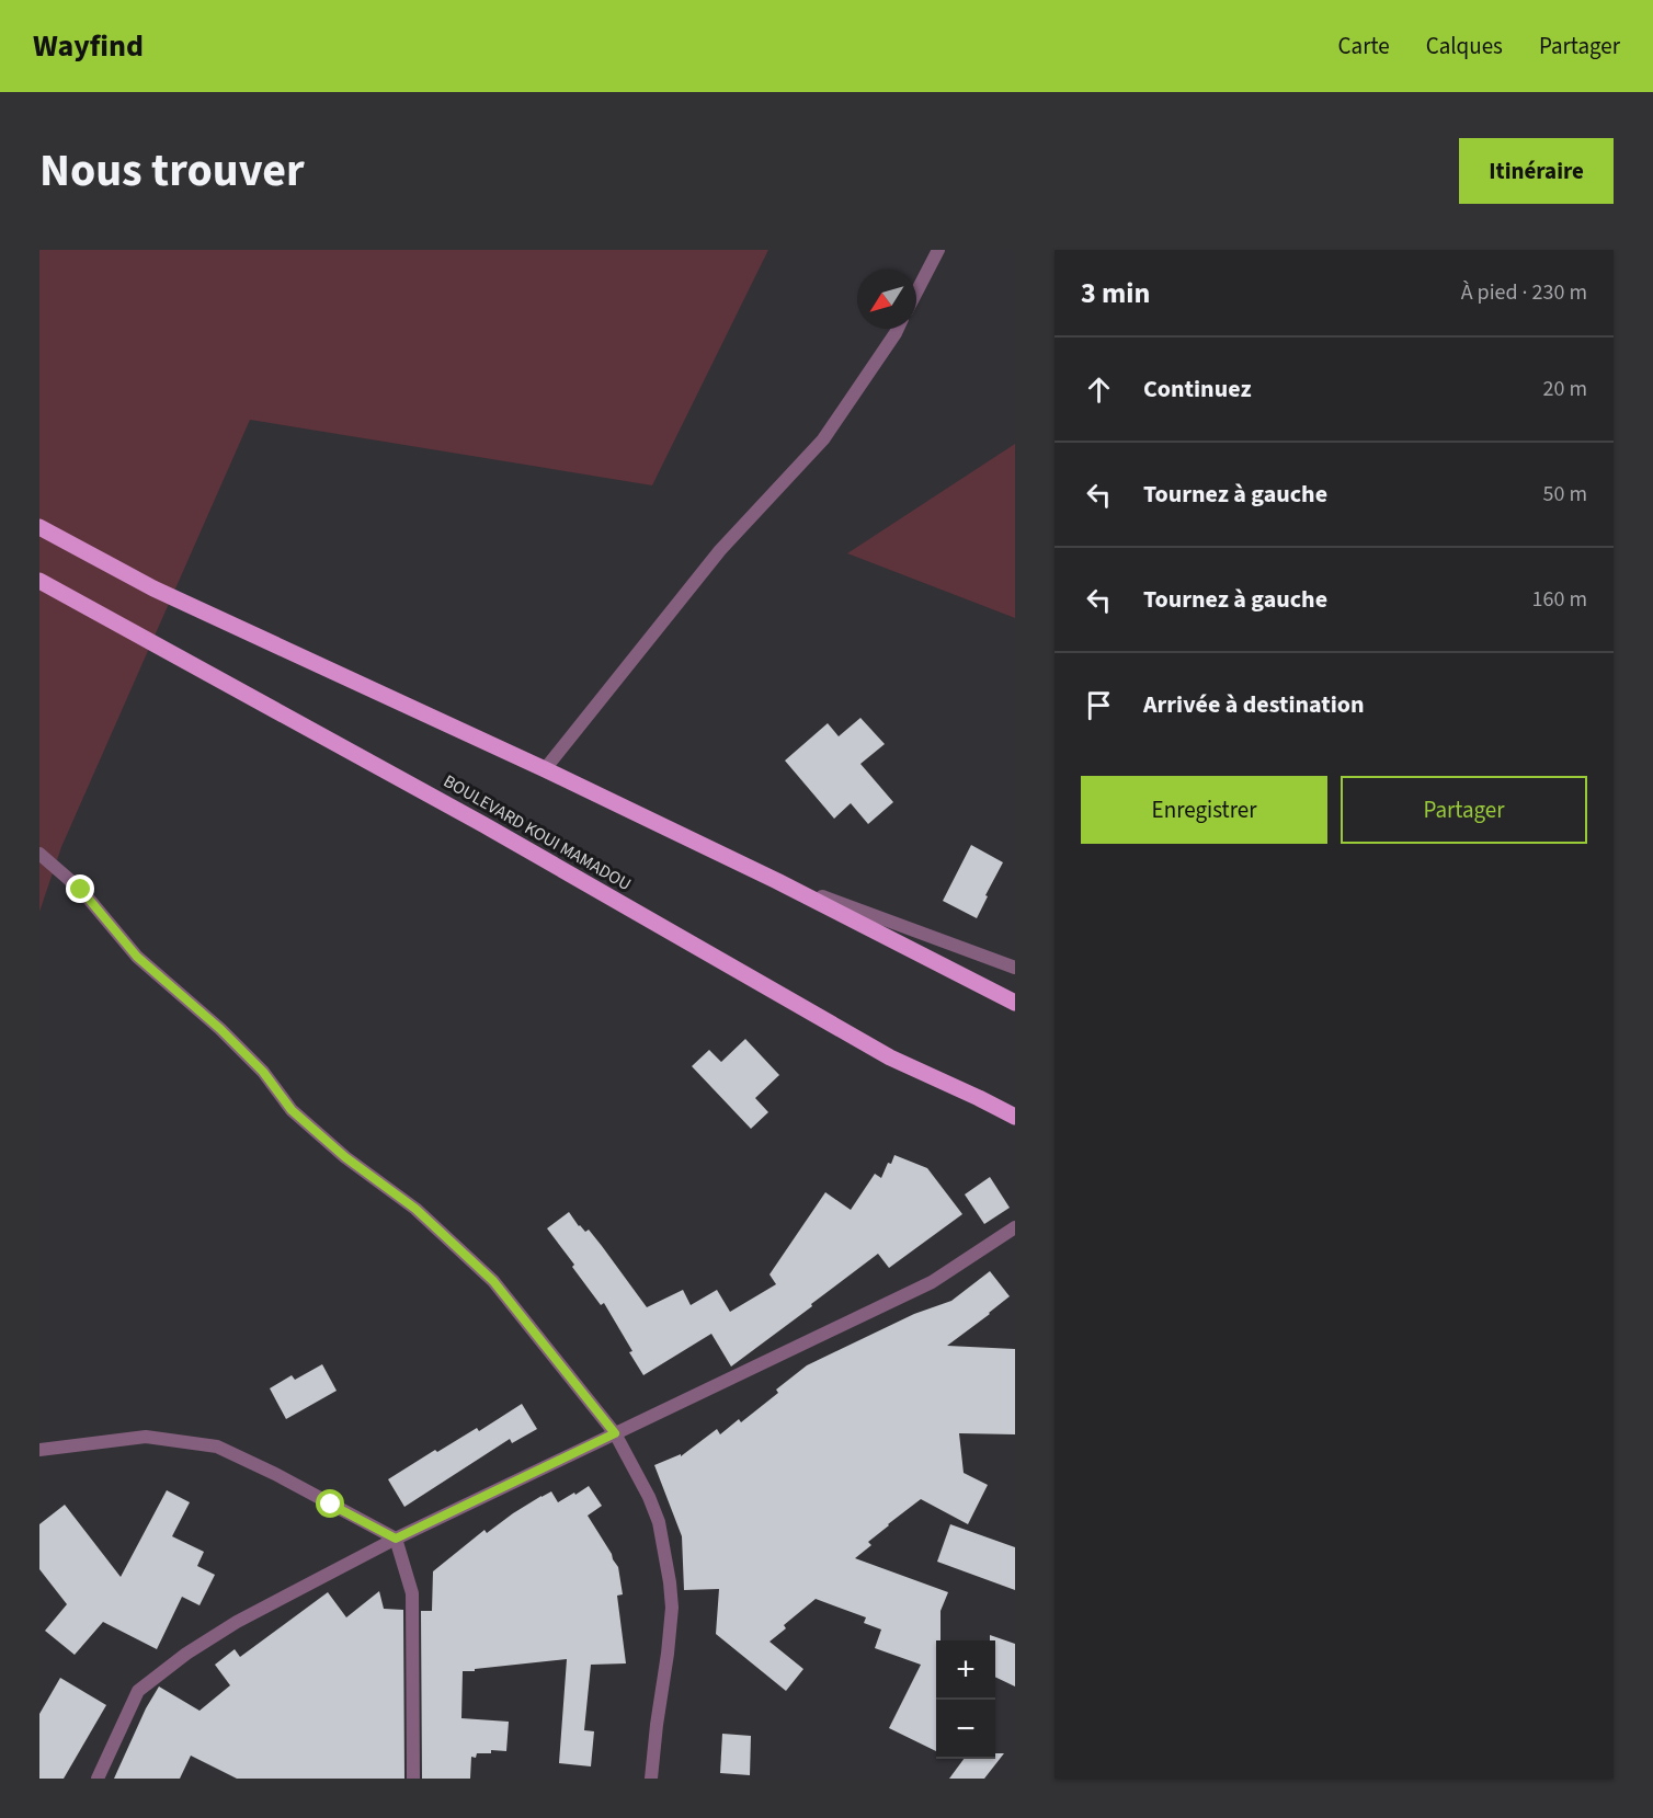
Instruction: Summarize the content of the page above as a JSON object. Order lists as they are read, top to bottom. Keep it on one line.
{"streets":{"main road":["BOULEVARD KOUI MAMADOU"]},"north":"bottom left","page":{"header":"Wayfind","nav":["Carte","Calques","Partager"],"title":"Nous trouver","buttons":["Itinéraire",["Enregistrer","Partager"]],"heading":["3 min","À pied · 230 m"],"list":[["Continuez","20 m"],["Tournez à gauche","50 m"],["Tournez à gauche","160 m"],"Arrivée à destination"],"map_buttons":["+","−"]}}
